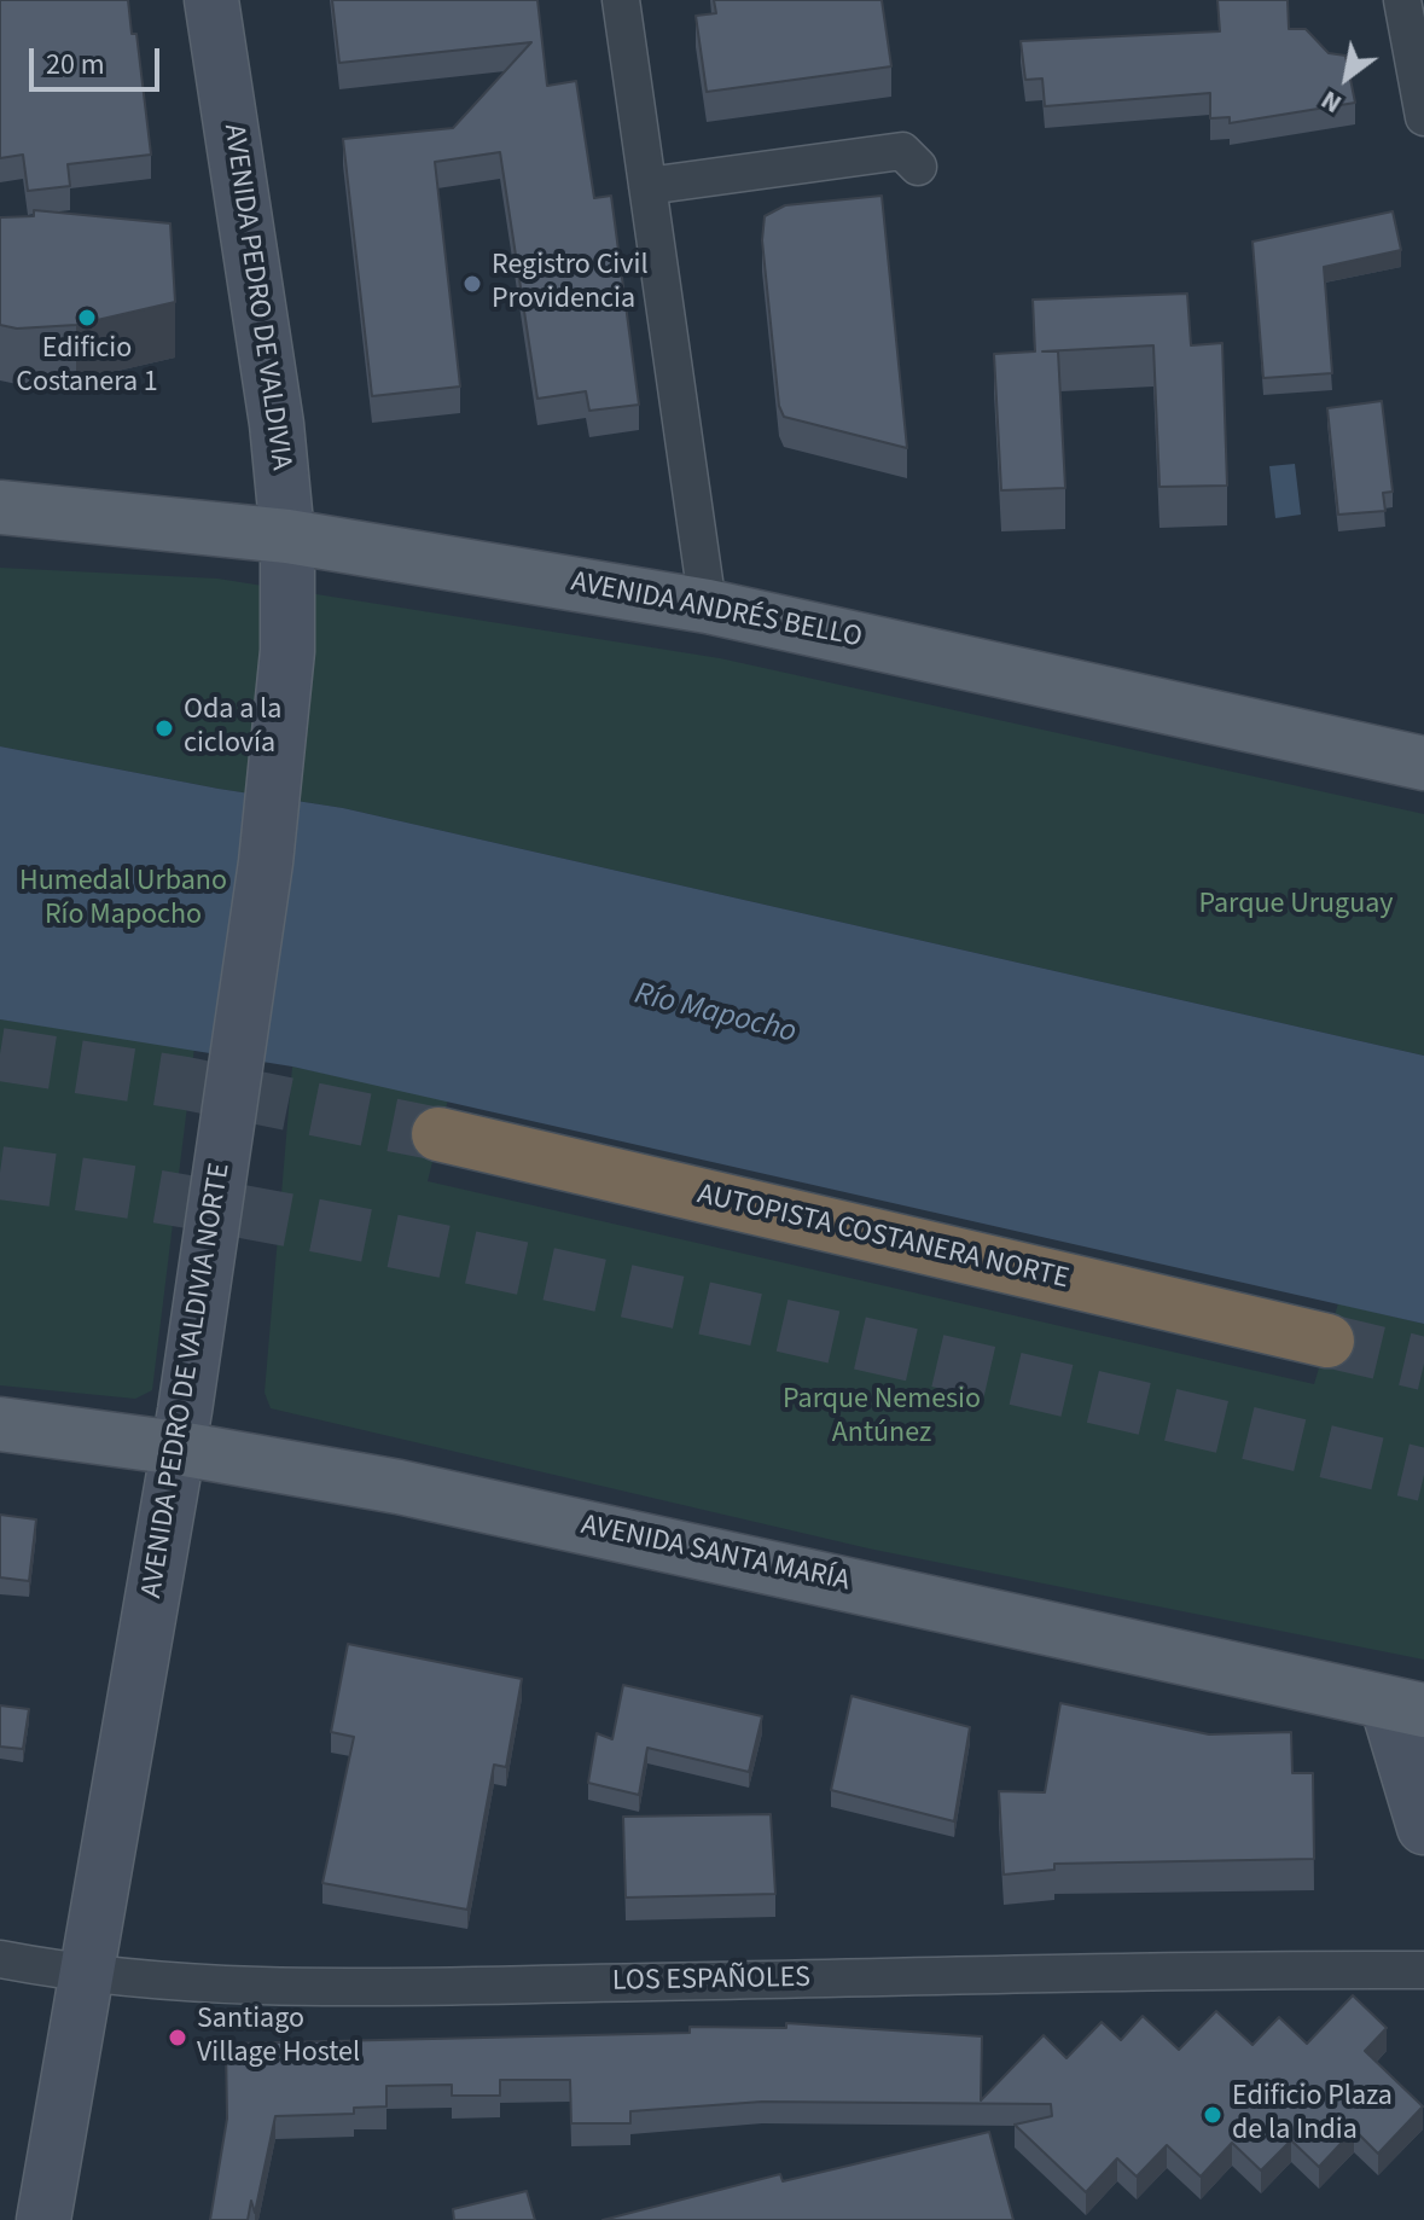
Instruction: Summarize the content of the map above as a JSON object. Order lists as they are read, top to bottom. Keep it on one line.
{"streets":{"highway":["AUTOPISTA COSTANERA NORTE"],"main road":["AVENIDA PEDRO DE VALDIVIA","AVENIDA ANDRÉS BELLO","AVENIDA PEDRO DE VALDIVIA NORTE","AVENIDA SANTA MARÍA"],"street":["LOS ESPAÑOLES"]},"crossings":[["AVENIDA PEDRO DE VALDIVIA","AVENIDA ANDRÉS BELLO"],["AVENIDA PEDRO DE VALDIVIA","AVENIDA PEDRO DE VALDIVIA NORTE"],["AVENIDA ANDRÉS BELLO","AVENIDA PEDRO DE VALDIVIA NORTE"],["AVENIDA PEDRO DE VALDIVIA NORTE","AVENIDA SANTA MARÍA"],["AVENIDA PEDRO DE VALDIVIA NORTE","LOS ESPAÑOLES"]],"water":["Río Mapocho"],"parks":["Humedal Urbano Río Mapocho","Parque Uruguay","Parque Nemesio Antúnez"],"places":["Registro Civil Providencia","Edificio Costanera 1","Oda a la ciclovía","Santiago Village Hostel","Edificio Plaza de la India"],"scale_bar":"20 m","north":"bottom left"}
